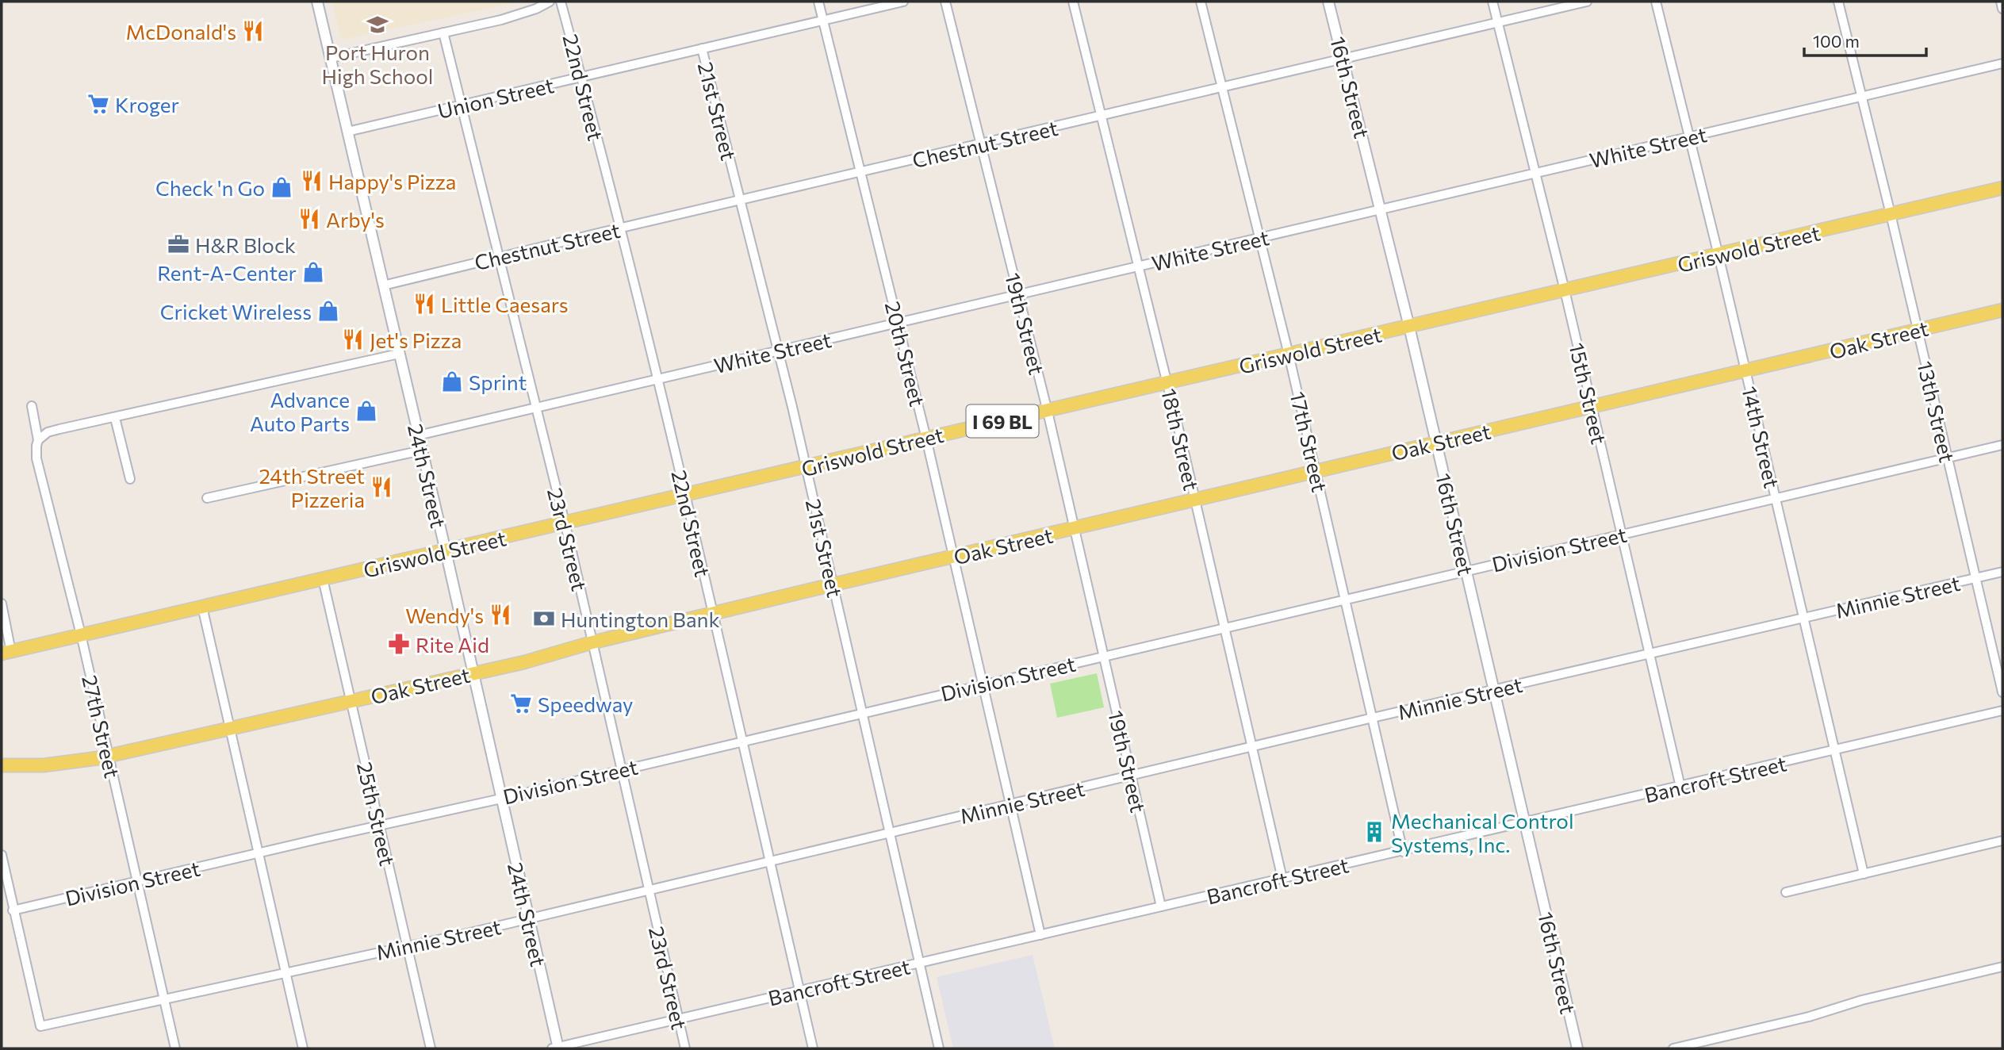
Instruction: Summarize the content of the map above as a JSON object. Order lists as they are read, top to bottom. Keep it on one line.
{"streets":{"main road":["Griswold Street","Oak Street","I 69 BL"],"street":["22nd Street","16th Street","Union Street","21st Street","Chestnut Street","White Street","19th Street","20th Street","15th Street","13th Street","14th Street","18th Street","17th Street","24th Street","23rd Street","Division Street","Minnie Street","27th Street","Bancroft Street","25th Street"]},"crossings":[["22nd Street","Union Street"],["22nd Street","Chestnut Street"],["22nd Street","White Street"],["22nd Street","Griswold Street"],["22nd Street","Oak Street"],["22nd Street","Division Street"],["22nd Street","Minnie Street"],["22nd Street","Bancroft Street"],["16th Street","Chestnut Street"],["16th Street","White Street"],["16th Street","Griswold Street"],["16th Street","Oak Street"],["16th Street","Division Street"],["16th Street","Minnie Street"],["16th Street","Bancroft Street"],["Union Street","21st Street"],["Union Street","20th Street"],["Union Street","24th Street"],["Union Street","23rd Street"],["21st Street","Chestnut Street"],["21st Street","White Street"],["21st Street","Griswold Street"],["21st Street","Oak Street"],["21st Street","Division Street"],["21st Street","Minnie Street"],["21st Street","Bancroft Street"],["Chestnut Street","19th Street"],["Chestnut Street","20th Street"],["Chestnut Street","15th Street"],["Chestnut Street","18th Street"],["Chestnut Street","17th Street"],["Chestnut Street","24th Street"],["Chestnut Street","23rd Street"],["White Street","19th Street"],["White Street","20th Street"],["White Street","15th Street"],["White Street","13th Street"],["White Street","14th Street"],["White Street","18th Street"],["White Street","17th Street"],["White Street","24th Street"],["White Street","23rd Street"],["Griswold Street","19th Street"],["Griswold Street","20th Street"],["Griswold Street","15th Street"],["Griswold Street","13th Street"],["Griswold Street","14th Street"],["Griswold Street","18th Street"],["Griswold Street","17th Street"],["Griswold Street","24th Street"],["Griswold Street","23rd Street"],["Griswold Street","27th Street"],["Griswold Street","25th Street"],["19th Street","Oak Street"],["19th Street","Division Street"],["19th Street","Minnie Street"],["19th Street","Bancroft Street"],["Oak Street","20th Street"],["Oak Street","15th Street"],["Oak Street","13th Street"],["Oak Street","14th Street"],["Oak Street","18th Street"],["Oak Street","17th Street"],["Oak Street","24th Street"],["Oak Street","23rd Street"],["Oak Street","27th Street"],["Oak Street","25th Street"],["20th Street","Division Street"],["20th Street","Minnie Street"],["20th Street","Bancroft Street"],["15th Street","Division Street"],["15th Street","Minnie Street"],["15th Street","Bancroft Street"],["13th Street","Division Street"],["13th Street","Minnie Street"],["14th Street","Division Street"],["14th Street","Minnie Street"],["14th Street","Bancroft Street"],["18th Street","Division Street"],["18th Street","Minnie Street"],["18th Street","Bancroft Street"],["17th Street","Division Street"],["17th Street","Minnie Street"],["17th Street","Bancroft Street"],["24th Street","Division Street"],["24th Street","Minnie Street"],["24th Street","Bancroft Street"],["23rd Street","Division Street"],["23rd Street","Minnie Street"],["23rd Street","Bancroft Street"],["Division Street","Minnie Street"],["Division Street","27th Street"],["Division Street","25th Street"],["Minnie Street","27th Street"],["Minnie Street","25th Street"]],"places":{"school or university":["Port Huron High School"],"restaurant":["McDonald's","Happy's Pizza","Arby's","Little Caesars","Jet's Pizza","24th Street Pizzeria","Wendy's"],"supermarket":["Kroger","Speedway"],"shop":["Check 'n Go","Rent-A-Center","Cricket Wireless","Sprint","Advance Auto Parts"],"office":["H&R Block"],"bank":["Huntington Bank"],"pharmacy":["Rite Aid"],"building":["Mechanical Control Systems, Inc."]},"scale_bar":"100 m"}
